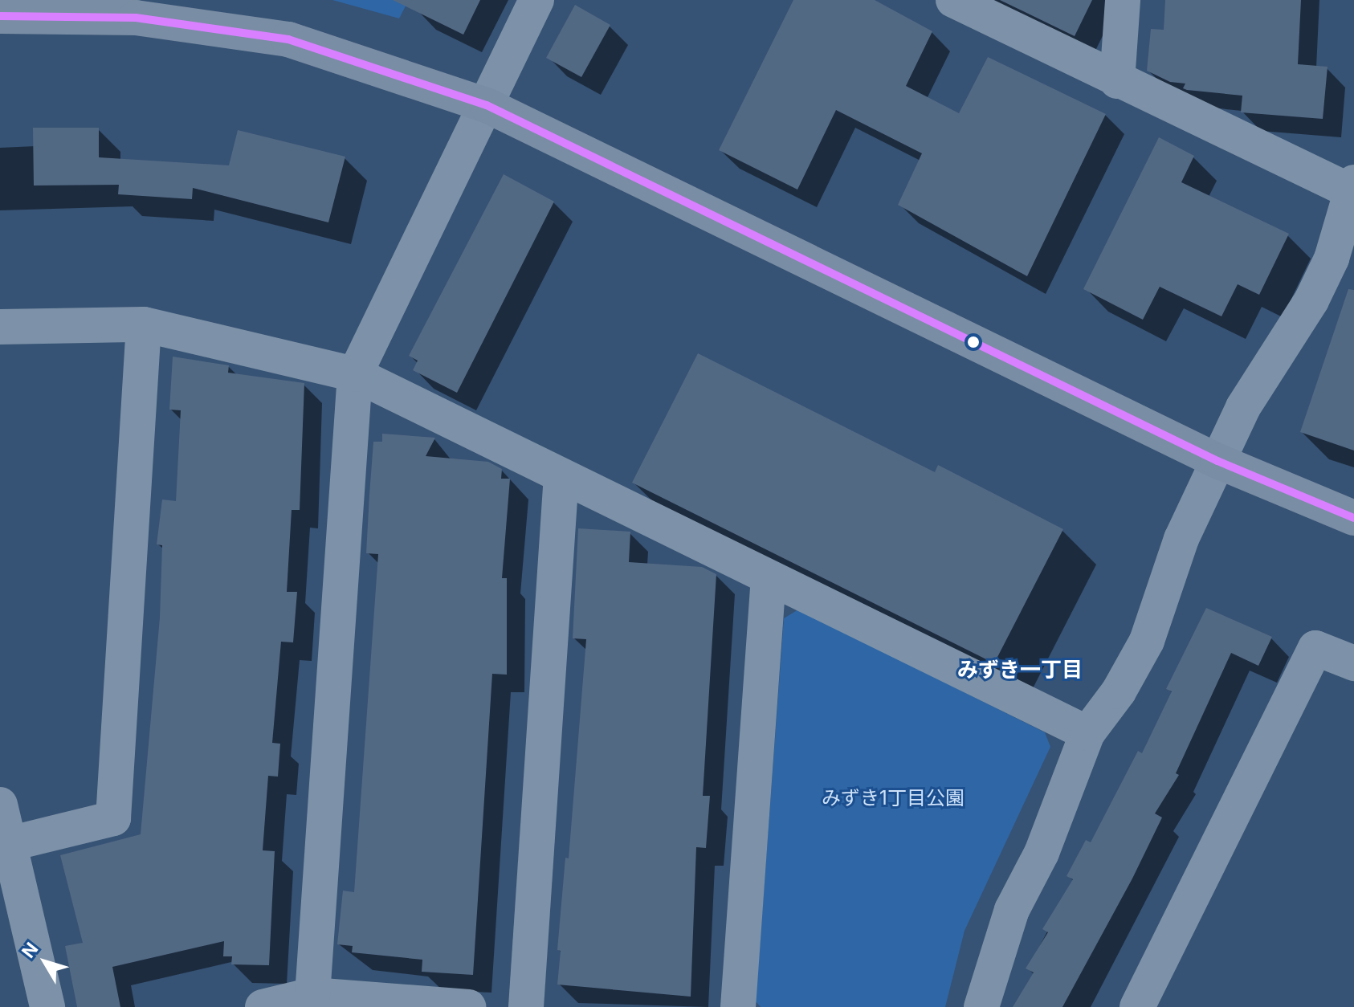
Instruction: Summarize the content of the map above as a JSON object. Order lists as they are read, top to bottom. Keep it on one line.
{"districts":["みずき一丁目"],"parks":["みずき1丁目公園"],"north":"top left"}
